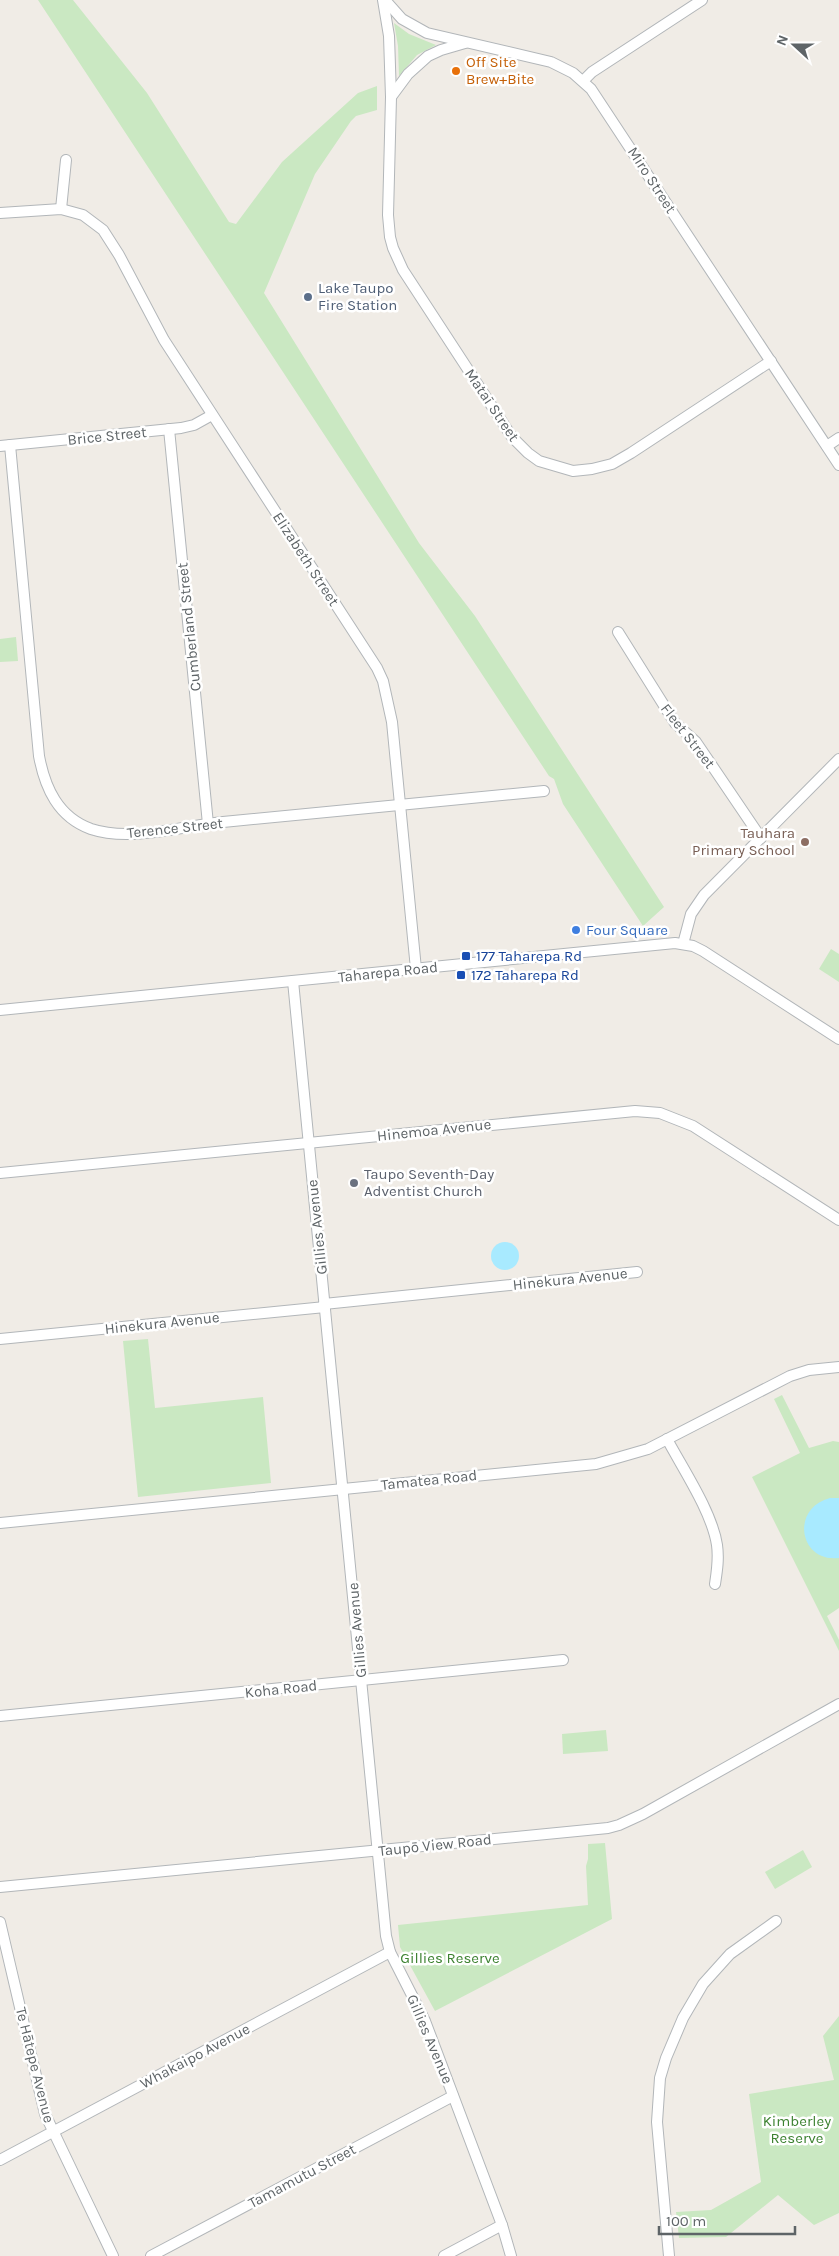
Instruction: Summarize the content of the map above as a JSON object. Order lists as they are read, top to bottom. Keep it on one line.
{"streets":{"street":["Miro Street","Mataī Street","Brice Street","Elizabeth Street","Cumberland Street","Fleet Street","Terence Street","Taharepa Road","Hinemoa Avenue","Gillies Avenue","Hinekura Avenue","Tamatea Road","Koha Road","Taupō View Road","Whakaipo Avenue","Te Hātepe Avenue","Tamamutu Street"]},"crossings":[["Miro Street","Mataī Street"],["Brice Street","Elizabeth Street"],["Brice Street","Cumberland Street"],["Brice Street","Terence Street"],["Elizabeth Street","Terence Street"],["Elizabeth Street","Taharepa Road"],["Cumberland Street","Terence Street"],["Taharepa Road","Gillies Avenue"],["Hinemoa Avenue","Gillies Avenue"],["Gillies Avenue","Hinekura Avenue"],["Gillies Avenue","Tamatea Road"],["Gillies Avenue","Koha Road"],["Gillies Avenue","Taupō View Road"],["Gillies Avenue","Whakaipo Avenue"],["Gillies Avenue","Tamamutu Street"],["Whakaipo Avenue","Te Hātepe Avenue"]],"parks":["Gillies Reserve","Kimberley Reserve"],"places":{"other":["Off Site Brew+Bite","Lake Taupo Fire Station","Tauhara Primary School","Four Square","Taupo Seventh-Day Adventist Church"],"transit":["177 Taharepa Rd","172 Taharepa Rd"]},"scale_bar":"100 m","north":"left"}
